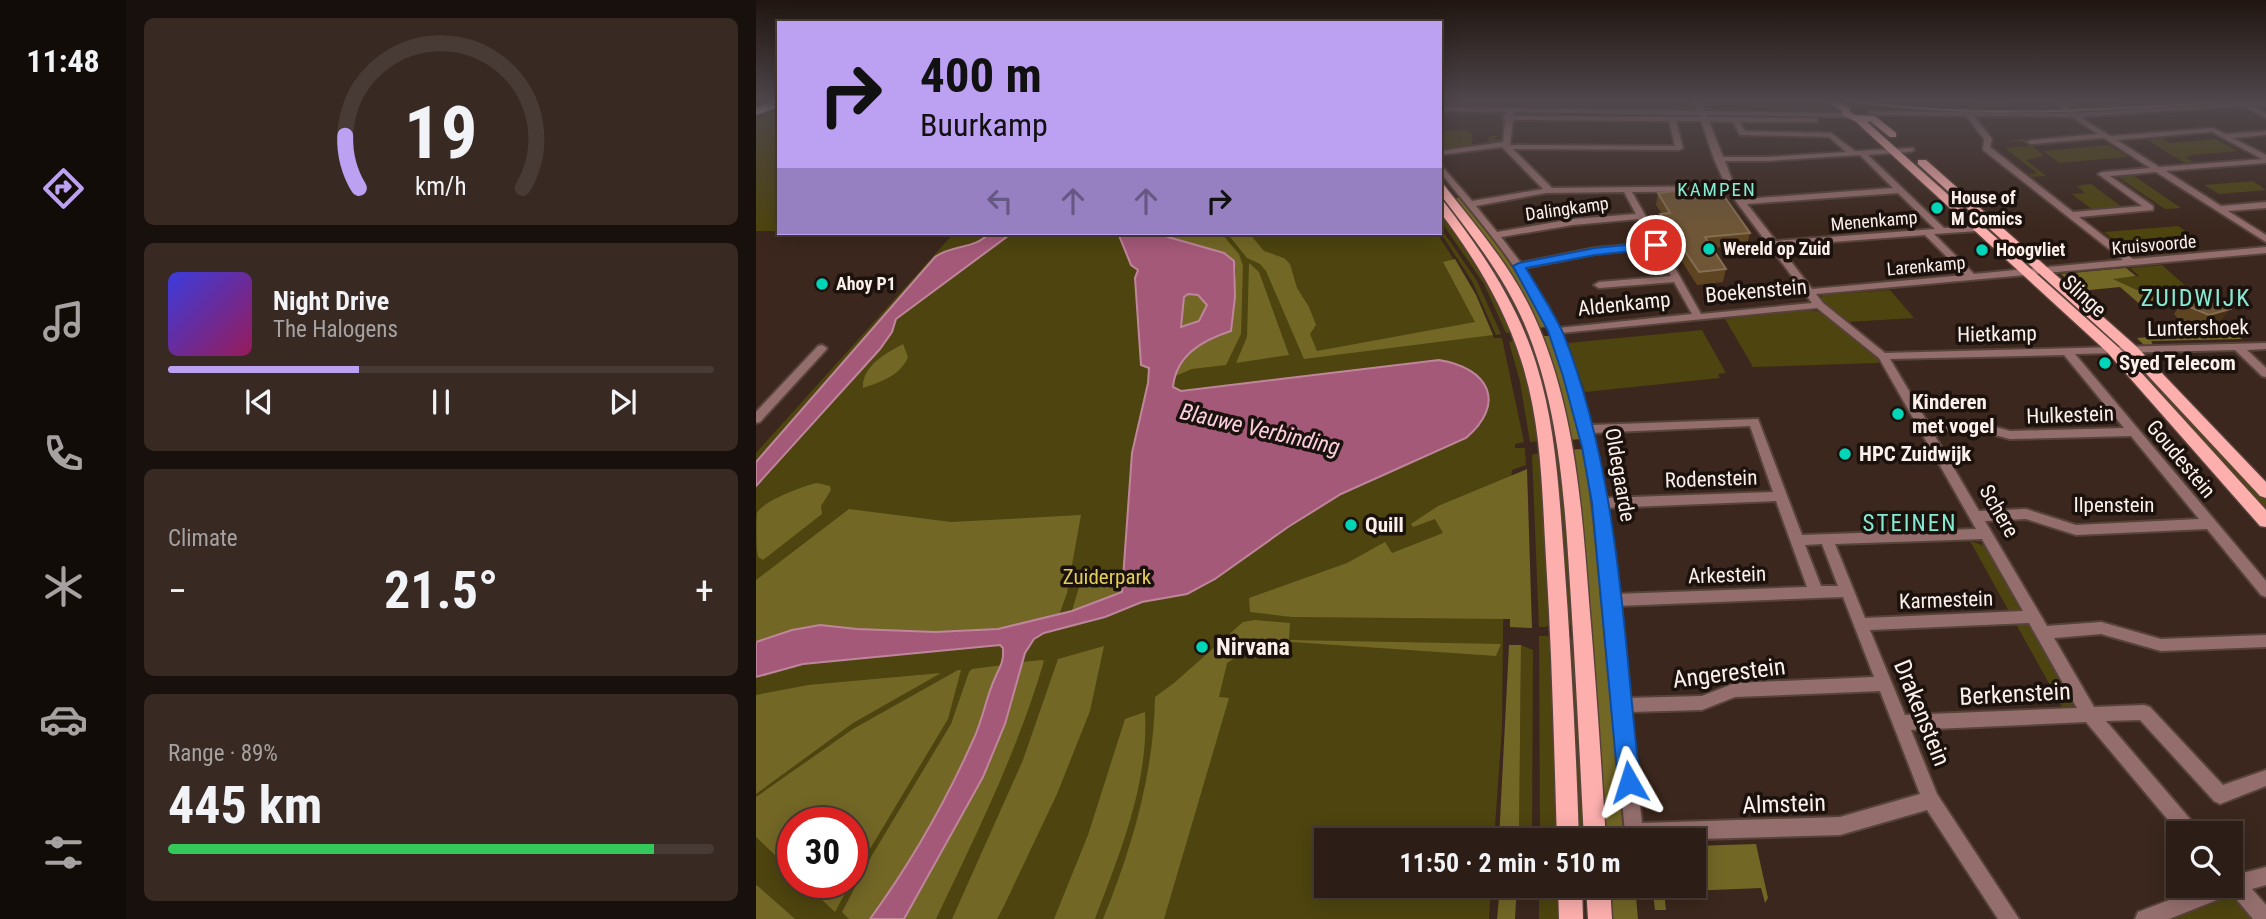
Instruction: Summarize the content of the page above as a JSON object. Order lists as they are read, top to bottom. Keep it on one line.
{"streets":{"main road":["Slinge"],"street":["Dalingkamp","Menenkamp","Kruisvoorde","Larenkamp","Boekenstein","Aldenkamp","Luntershoek","Hietkamp","Hulkestein","Goudestein","Oldegaarde","Rodenstein","Ilpenstein","Schere","Arkestein","Karmestein","Angerestein","Berkenstein","Drakenstein","Almstein"]},"crossings":[["Dalingkamp","Oldegaarde"],["Menenkamp","Slinge"],["Menenkamp","Schere"],["Kruisvoorde","Larenkamp"],["Kruisvoorde","Slinge"],["Larenkamp","Slinge"],["Larenkamp","Schere"],["Boekenstein","Aldenkamp"],["Boekenstein","Schere"],["Slinge","Luntershoek"],["Slinge","Hietkamp"],["Aldenkamp","Oldegaarde"],["Luntershoek","Hietkamp"],["Hietkamp","Goudestein"],["Hietkamp","Schere"],["Hulkestein","Goudestein"],["Hulkestein","Schere"],["Goudestein","Ilpenstein"],["Oldegaarde","Rodenstein"],["Oldegaarde","Arkestein"],["Oldegaarde","Angerestein"],["Ilpenstein","Schere"],["Schere","Karmestein"],["Schere","Berkenstein"],["Arkestein","Drakenstein"],["Karmestein","Drakenstein"],["Angerestein","Drakenstein"],["Berkenstein","Drakenstein"],["Drakenstein","Almstein"]],"districts":["KAMPEN","ZUIDWIJK","STEINEN"],"water":["Blauwe Verbinding"],"parks":["Zuiderpark"],"places":["House of M Comics","Wereld op Zuid","Hoogvliet","Ahoy P1","Syed Telecom","Kinderen met vogel","HPC Zuidwijk","Quill","Nirvana"],"page":{"tabs":"11:48","turn":["400 m","Buurkamp"],"song":["Night Drive","The Halogens"],"tile":["Climate",["Range · 89%","445 km"]],"heat":["−","21.5°","+"],"limit":"30","trip":"11:50 · 2 min · 510 m","gauge":["19","km/h"]}}
